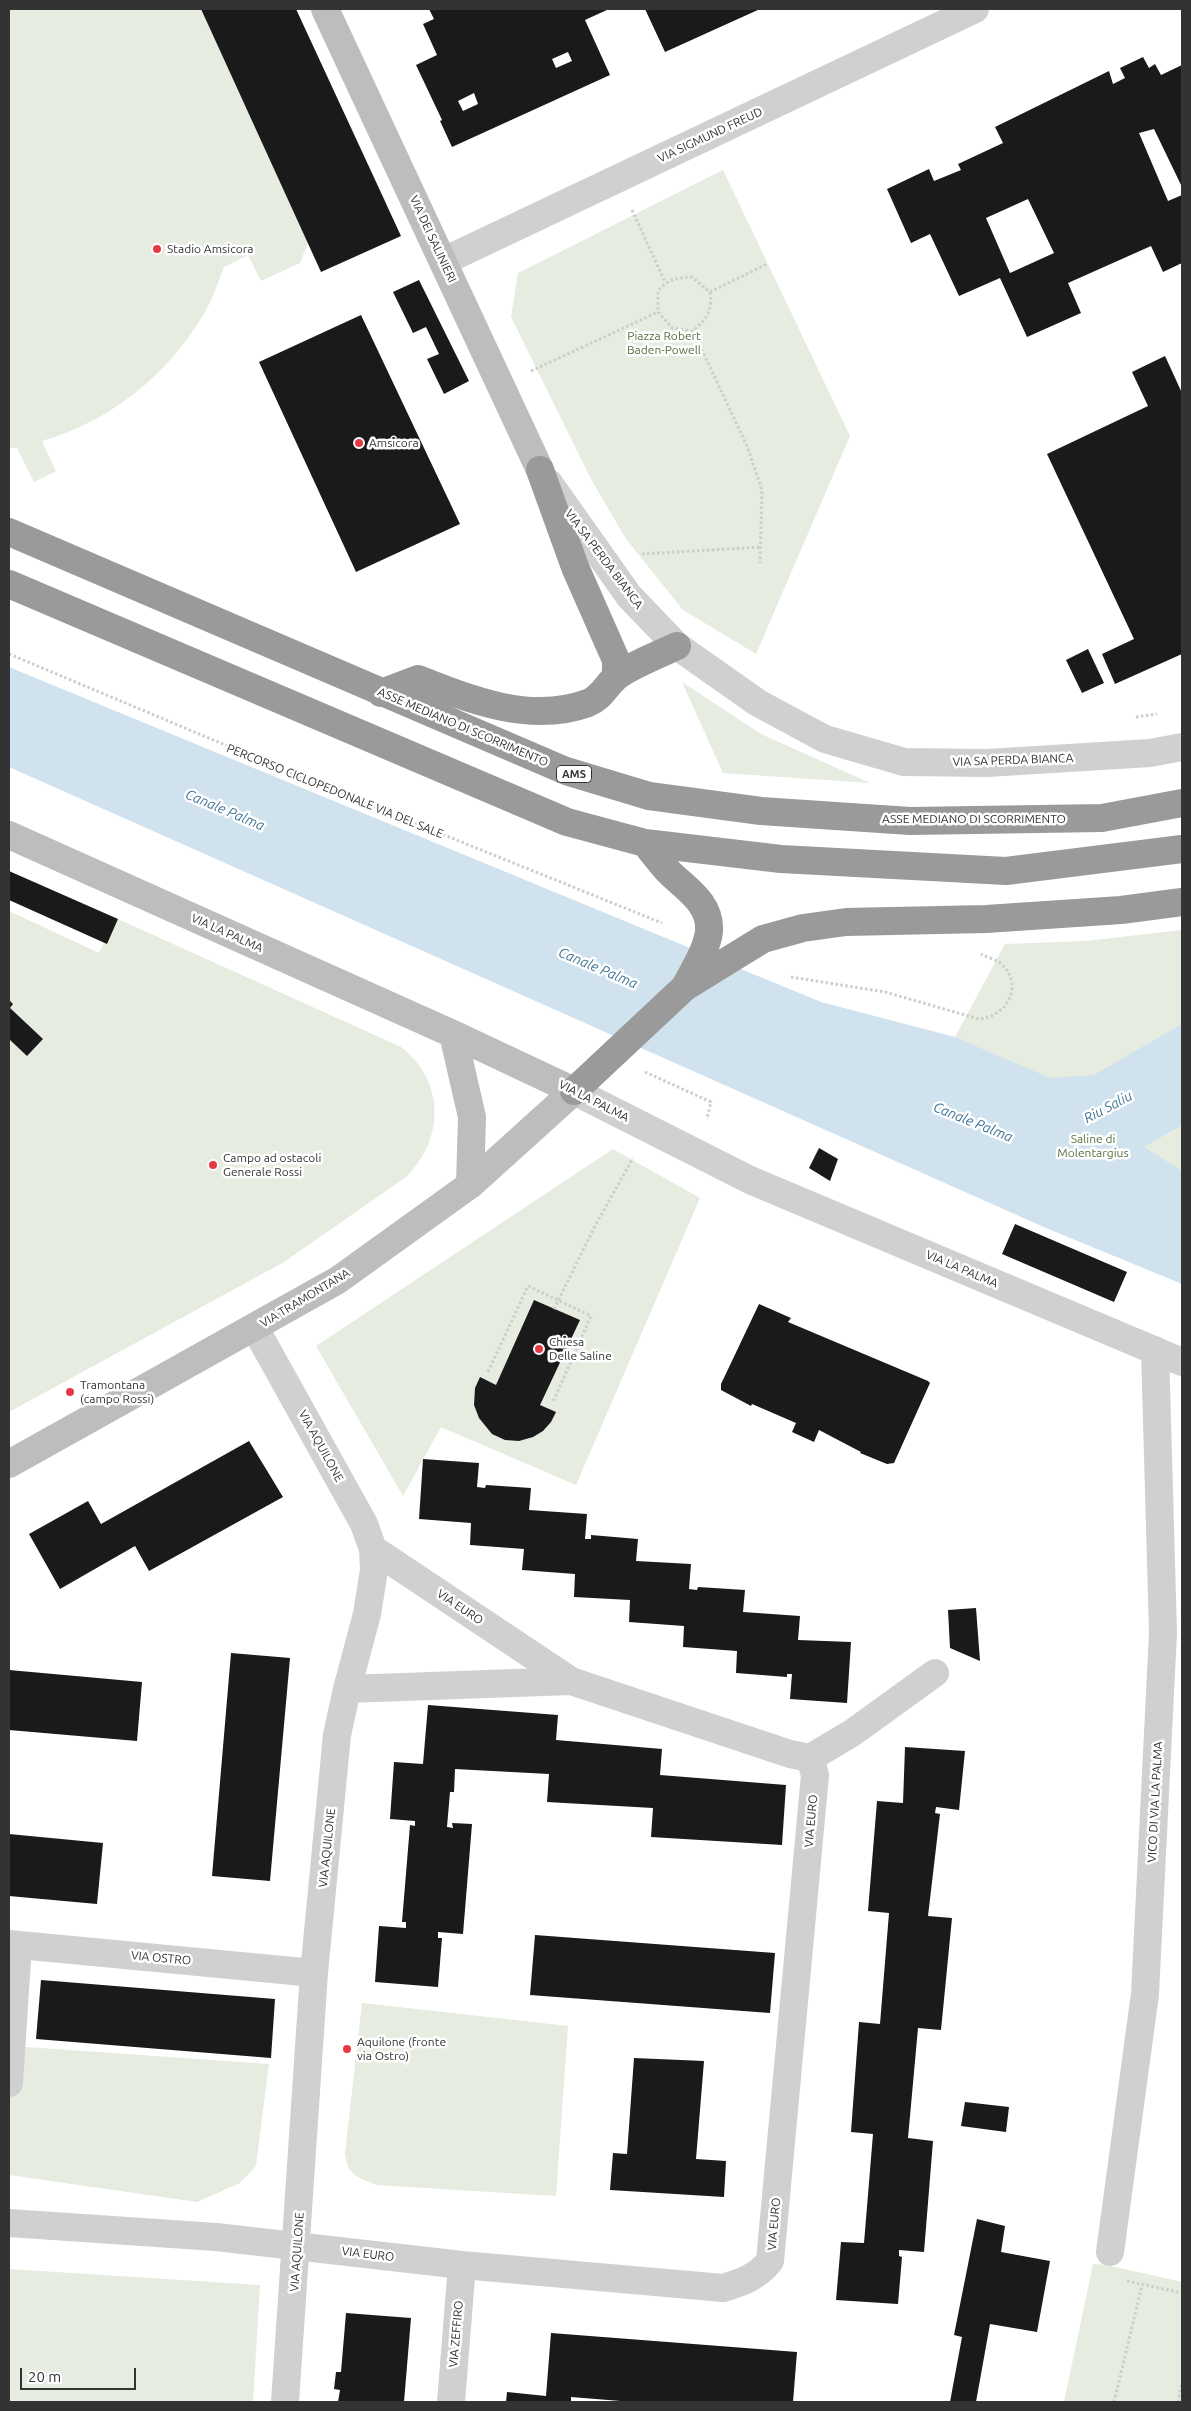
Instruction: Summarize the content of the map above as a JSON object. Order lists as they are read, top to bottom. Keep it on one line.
{"streets":{"highway":["ASSE MEDIANO DI SCORRIMENTO","AMS"],"street":["VIA SIGMUND FREUD","VIA DEI SALINIERI","VIA SA PERDA BIANCA","VIA LA PALMA","VIA TRAMONTANA","VIA AQUILONE","VIA EURO","VICO DI VIA LA PALMA","VIA OSTRO","VIA ZEFFIRO"],"path":["PERCORSO CICLOPEDONALE VIA DEL SALE"]},"crossings":[["VIA SIGMUND FREUD","VIA DEI SALINIERI"],["VIA DEI SALINIERI","VIA SA PERDA BIANCA"],["VIA LA PALMA","VIA TRAMONTANA"],["VIA LA PALMA","VICO DI VIA LA PALMA"],["VIA TRAMONTANA","VIA AQUILONE"],["VIA AQUILONE","VIA EURO"],["VIA AQUILONE","VIA OSTRO"],["VIA EURO","VIA ZEFFIRO"]],"water":["Canale Palma","Riu Saliu"],"parks":["Piazza Robert Baden-Powell","Saline di Molentargius"],"places":["Stadio Amsicora","Amsicora","Campo ad ostacoli Generale Rossi","Chiesa Delle Saline","Tramontana (campo Rossi)","Aquilone (fronte via Ostro)"],"scale_bar":"20 m"}
